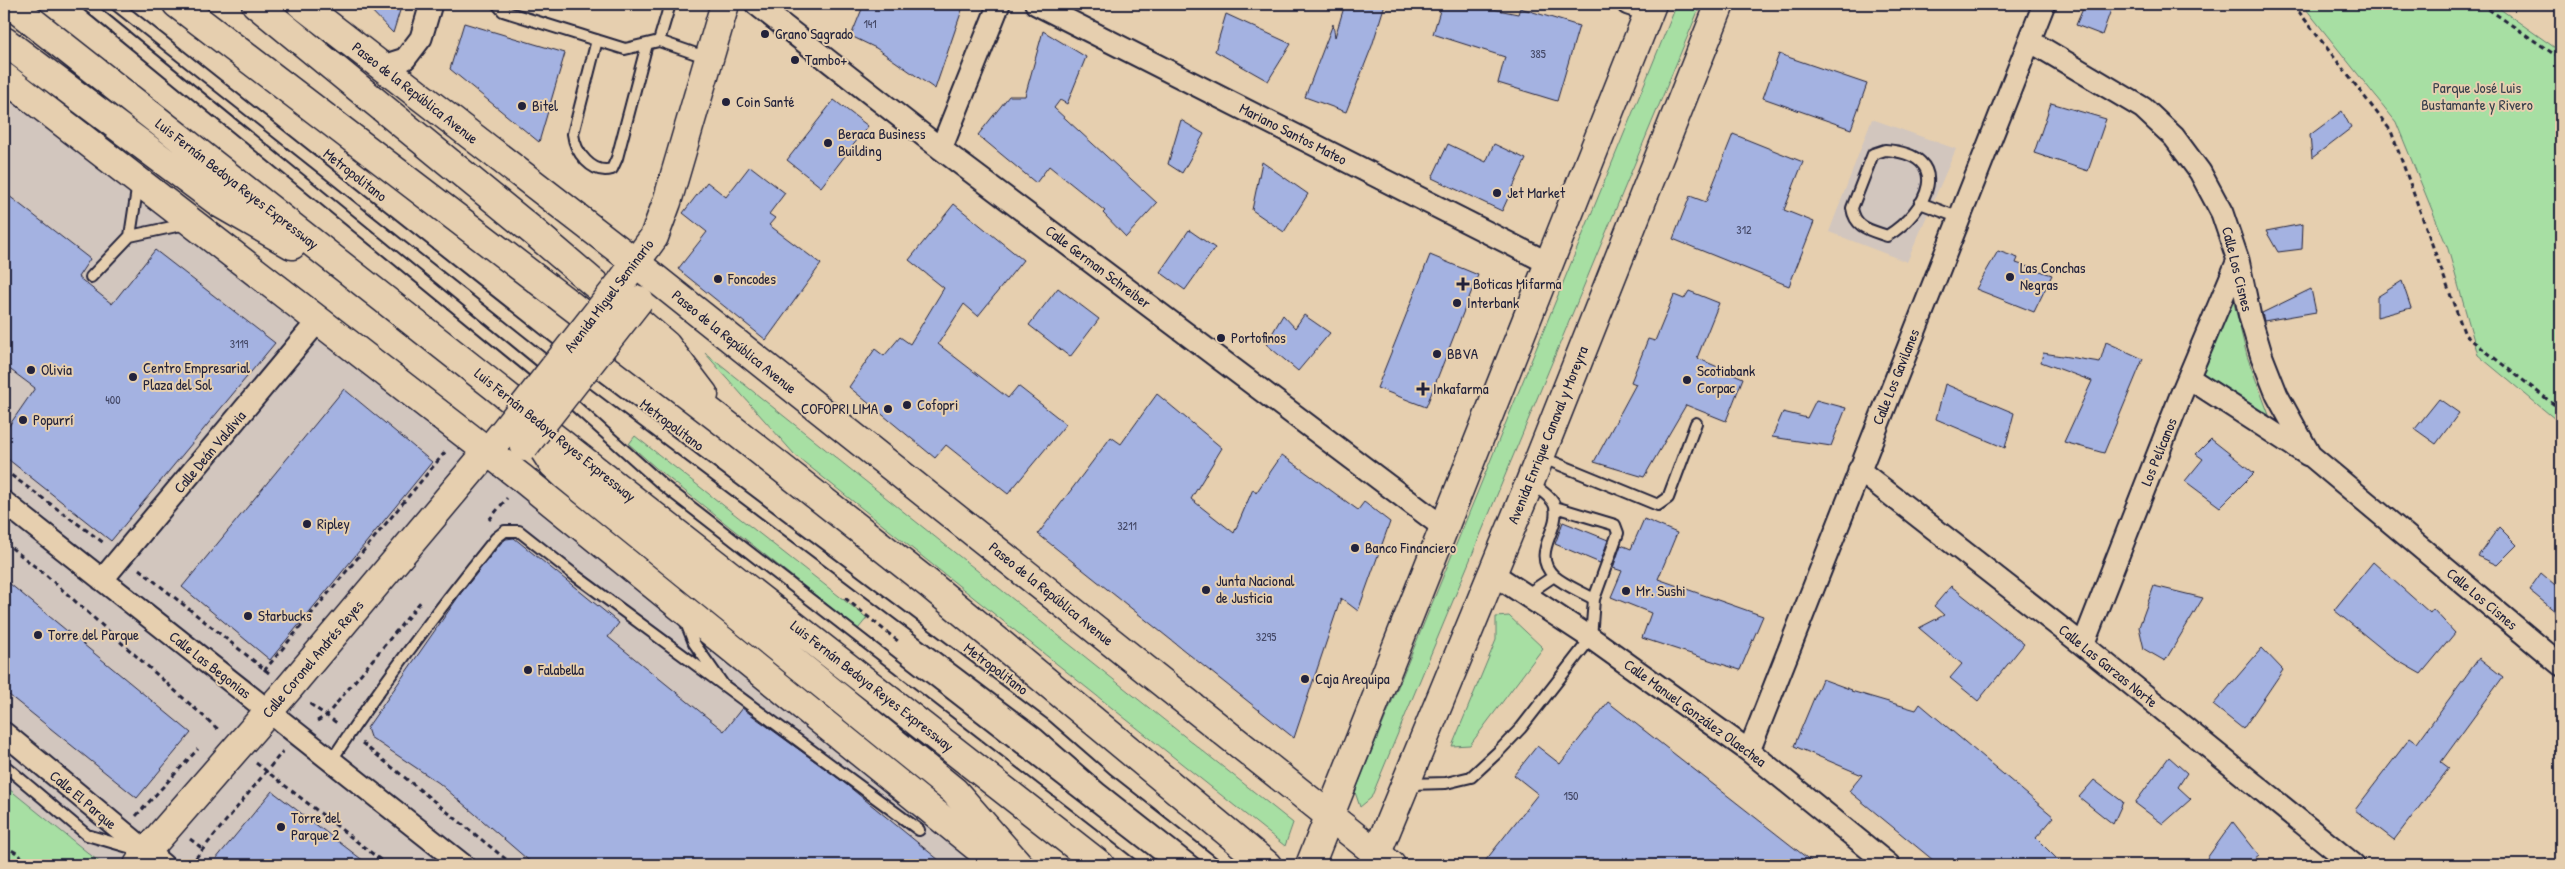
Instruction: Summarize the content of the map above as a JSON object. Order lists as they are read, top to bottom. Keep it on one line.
{"streets":{"main road":["Paseo de la República Avenue","Luis Fernán Bedoya Reyes Expressway","Avenida Miguel Seminario","Avenida Enrique Canaval y Moreyra","Calle Coronel Andrés Reyes"],"street":["Mariano Santos Mateo","Calle German Schreiber","Calle Los Cisnes","Calle Los Gavilanes","Calle Deán Valdivia","Los Pelícanos","Calle Las Begonias","Calle Las Garzas Norte","Calle Manuel González Olaechea","Calle El Parque"],"lane":["Metropolitano"]},"crossings":[["Paseo de la República Avenue","Avenida Miguel Seminario"],["Paseo de la República Avenue","Avenida Enrique Canaval y Moreyra"],["Calle Los Cisnes","Calle Los Gavilanes"],["Calle Los Cisnes","Los Pelícanos"],["Avenida Miguel Seminario","Calle Coronel Andrés Reyes"],["Calle Los Gavilanes","Calle Las Garzas Norte"],["Calle Los Gavilanes","Calle Manuel González Olaechea"],["Avenida Enrique Canaval y Moreyra","Calle Manuel González Olaechea"],["Calle Deán Valdivia","Calle Las Begonias"],["Los Pelícanos","Calle Las Garzas Norte"],["Calle Coronel Andrés Reyes","Calle Las Begonias"],["Calle Coronel Andrés Reyes","Calle El Parque"]],"parks":["Parque José Luis Bustamante y Rivero"],"places":{"other":["Grano Sagrado","Tambo+","Coin Santé","Bitel","Beraca Business Building","Jet Market","Las Conchas Negras","Foncodes","Interbank","Portofinos","BBVA","Olivia","Centro Empresarial Plaza del Sol","Scotiabank Corpac","Cofopri","COFOPRI LIMA","Popurrí","Ripley","Banco Financiero","Junta Nacional de Justicia","Mr. Sushi","Starbucks","Torre del Parque","Falabella","Caja Arequipa","Torre del Parque 2"],"health":["Boticas Mifarma","Inkafarma"]},"house_numbers":["141","385","312","3119","400","3211","3295","150"]}
